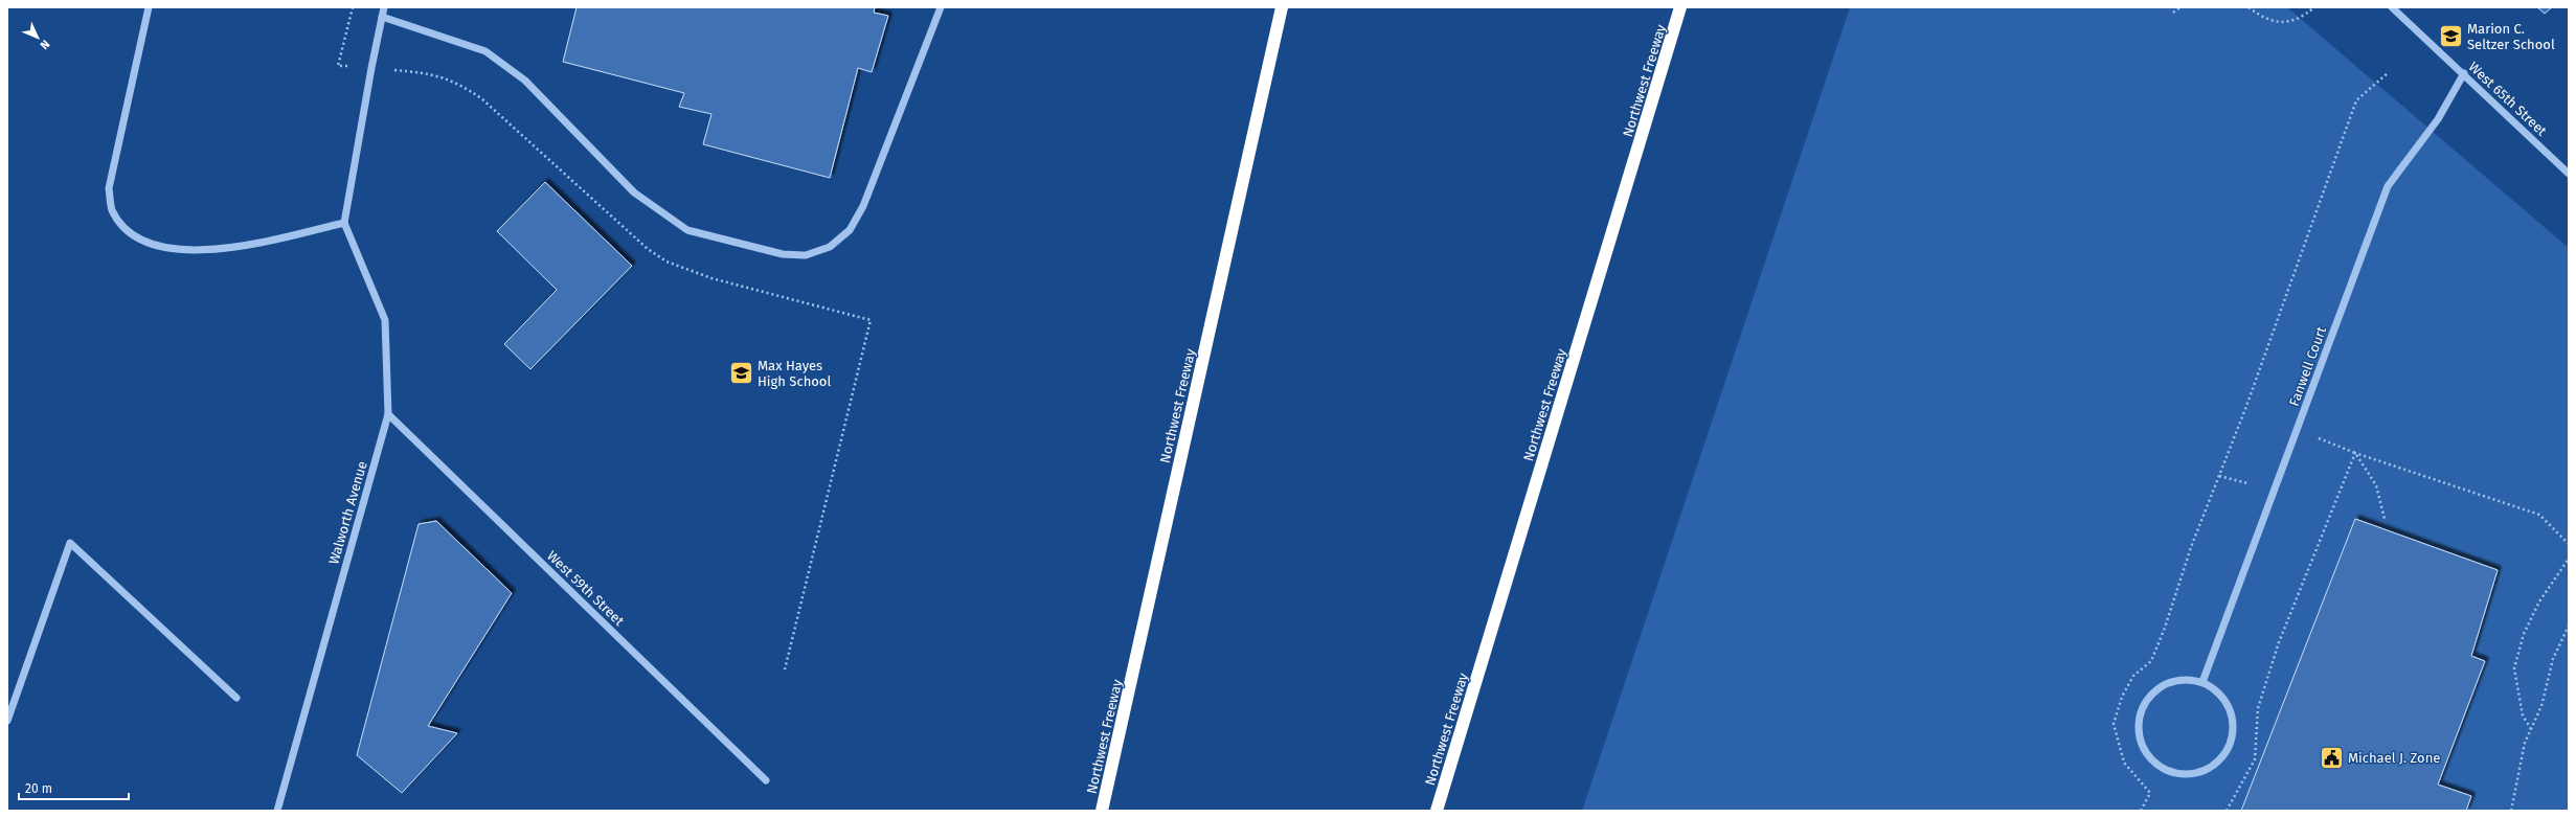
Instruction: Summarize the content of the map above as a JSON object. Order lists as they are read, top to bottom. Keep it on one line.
{"streets":{"highway":["Northwest Freeway"],"street":["West 65th Street","Fanwell Court","Walworth Avenue","West 59th Street"]},"crossings":[["West 65th Street","Fanwell Court"],["Walworth Avenue","West 59th Street"]],"places":{"school or university":["Marion C. Seltzer School","Max Hayes High School"],"public building":["Michael J. Zone"]},"scale_bar":"20 m","north":"bottom right"}
